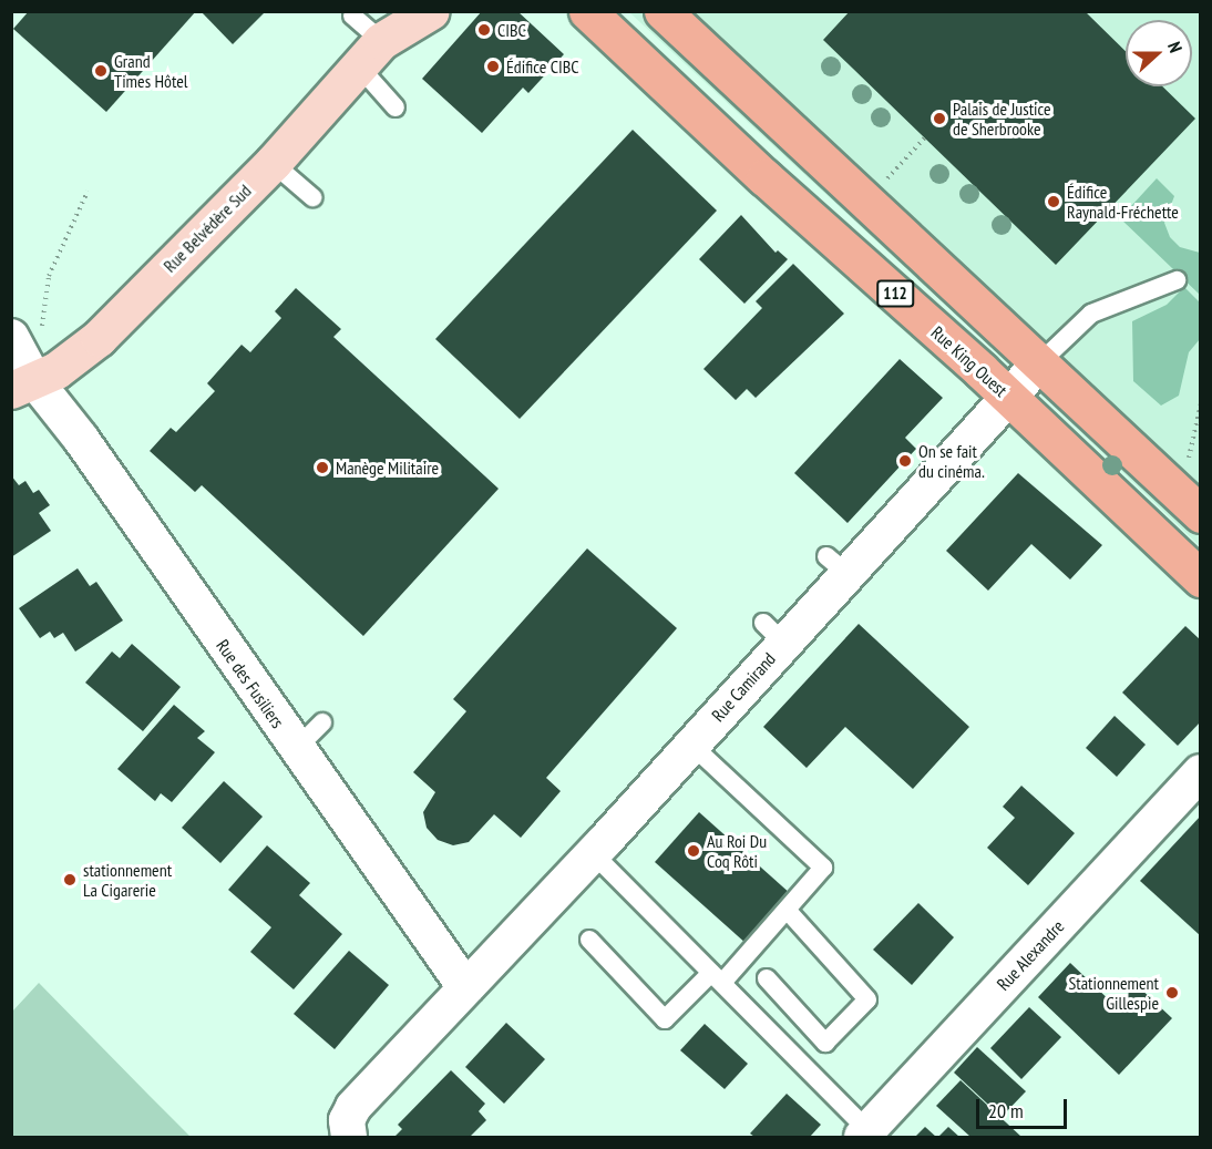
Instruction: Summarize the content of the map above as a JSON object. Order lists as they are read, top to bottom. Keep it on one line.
{"streets":{"main road":["Rue Belvédère Sud","112","Rue King Ouest"],"street":["Rue des Fusiliers","Rue Camirand","Rue Alexandre"]},"crossings":[["Rue Belvédère Sud","Rue des Fusiliers"],["112","Rue Camirand"],["Rue King Ouest","Rue Camirand"],["Rue des Fusiliers","Rue Camirand"]],"places":["CIBC","Édifice CIBC","Grand Times Hôtel","Palais de Justice de Sherbrooke","Édifice Raynald-Fréchette","On se fait du cinéma.","Manège Militaire","Au Roi Du Coq Rôti","stationnement La Cigarerie","Stationnement Gillespie"],"scale_bar":"20 m","north":"right"}
